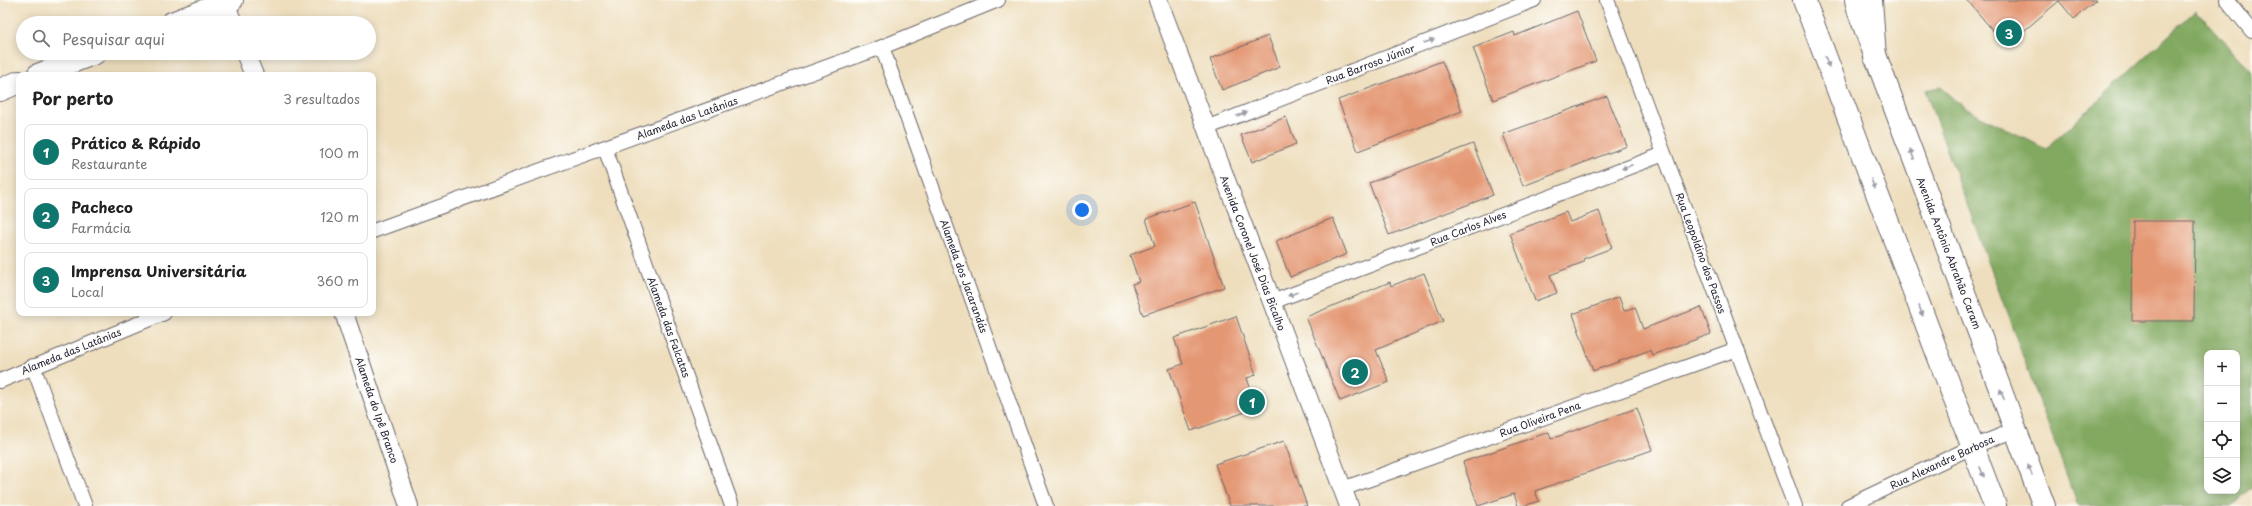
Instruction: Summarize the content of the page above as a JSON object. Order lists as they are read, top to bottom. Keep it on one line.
{"streets":{"main road":["Avenida Antônio Abrahão Caram"],"street":["Rua Barroso Júnior","Alameda das Latânias","Rua Carlos Alves","Avenida Coronel José Dias Bicalho","Rua Leopoldino dos Passos","Alameda dos Jacarandás","Alameda das Falcatas","Alameda do Ipê Branco","Rua Oliveira Pena","Rua Alexandre Barbosa"]},"crossings":[["Rua Barroso Júnior","Avenida Coronel José Dias Bicalho"],["Alameda das Latânias","Alameda dos Jacarandás"],["Alameda das Latânias","Alameda das Falcatas"],["Rua Carlos Alves","Avenida Coronel José Dias Bicalho"],["Rua Carlos Alves","Rua Leopoldino dos Passos"],["Avenida Coronel José Dias Bicalho","Rua Oliveira Pena"],["Rua Leopoldino dos Passos","Rua Oliveira Pena"],["Avenida Antônio Abrahão Caram","Rua Alexandre Barbosa"]],"one_way":["Rua Barroso Júnior","Rua Carlos Alves"],"page":{"search":"Pesquisar aqui","pins":["3","2","1"],"heading":["Por perto","3 resultados"],"list":[{"mark":"1","name":"Prático & Rápido","note":"Restaurante","value":"100 m"},{"mark":"2","name":"Pacheco","note":"Farmácia","value":"120 m"},{"mark":"3","name":"Imprensa Universitária","note":"Local","value":"360 m"}],"map_buttons":["+","−"]}}
